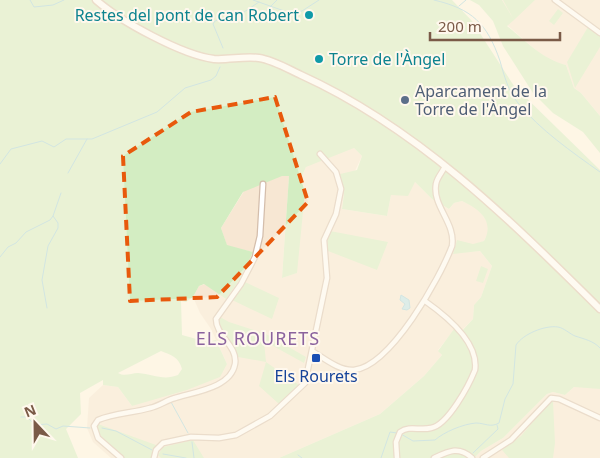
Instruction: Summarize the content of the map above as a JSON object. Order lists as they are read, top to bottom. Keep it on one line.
{"districts":["ELS ROURETS"],"places":{"other":["Restes del pont de can Robert","Torre de l'Àngel","Aparcament de la Torre de l'Àngel"],"transit":["Els Rourets"]},"scale_bar":"200 m","north":"top"}
